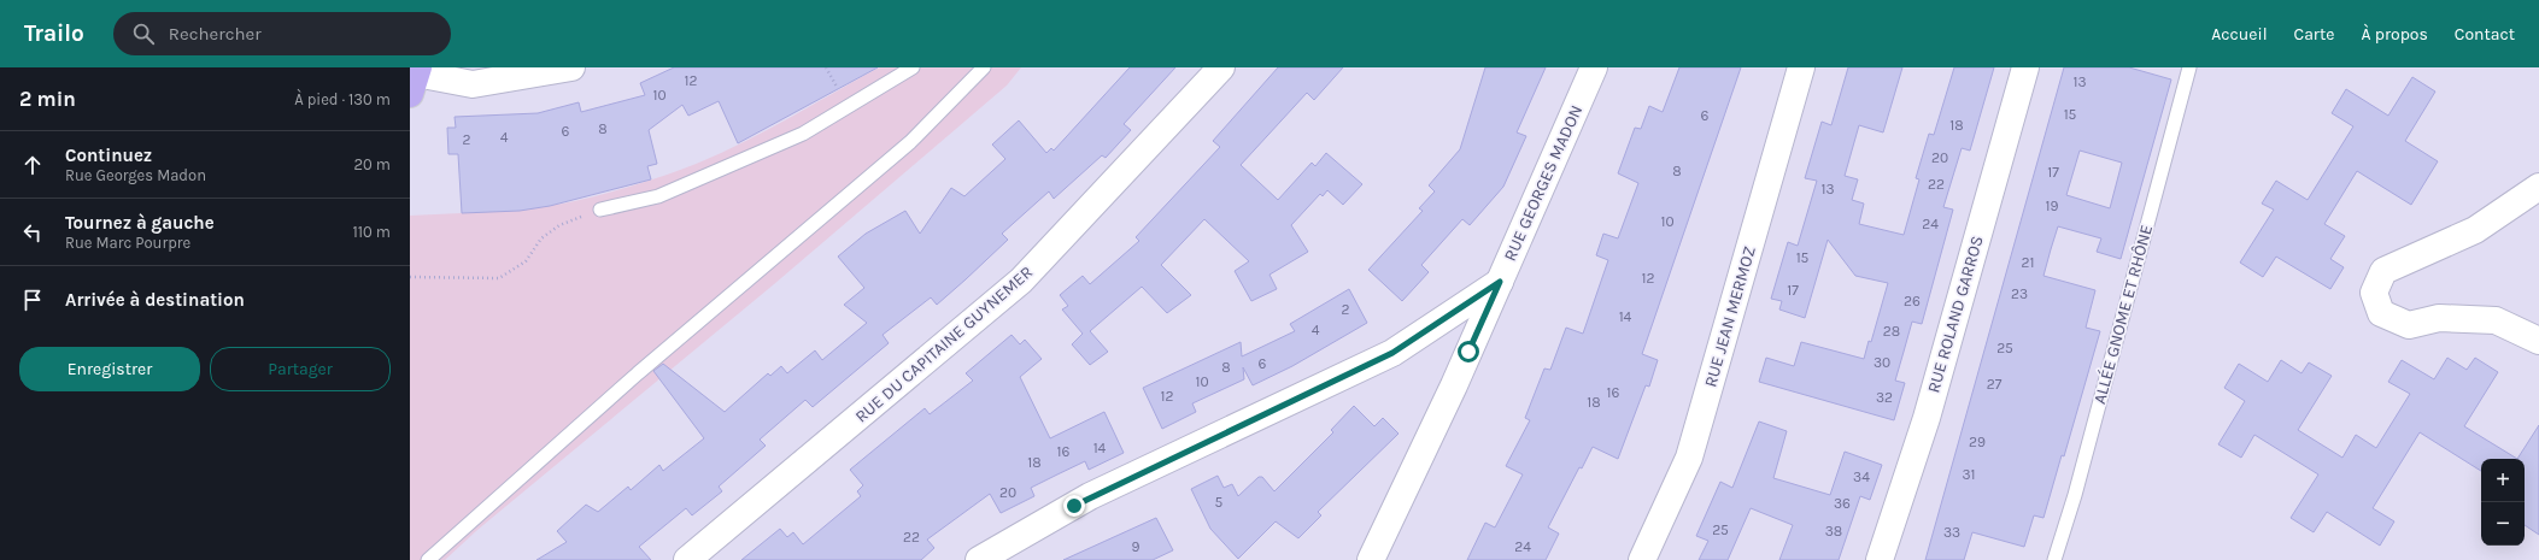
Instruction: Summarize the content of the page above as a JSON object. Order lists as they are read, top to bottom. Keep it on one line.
{"streets":{"street":["RUE GEORGES MADON","RUE ROLAND GARROS","RUE JEAN MERMOZ","RUE DU CAPITAINE GUYNEMER"],"lane":["ALLÉE GNOME ET RHÔNE"]},"house_numbers":["12","13","10","15","6","18","8","6","4","2","20","8","17","22","13","19","10","24","15","21","12","17","23","26","2","14","4","28","25","30","6","8","10","27","16","12","32","18","29","14","16","18","31","34","20","5","36","25","38","33","22","9","24"],"page":{"header":"Trailo","search":"Rechercher","nav":["Accueil","Carte","À propos","Contact"],"heading":["2 min","À pied · 130 m"],"list":[["Continuez","Rue Georges Madon","20 m"],["Tournez à gauche","Rue Marc Pourpre","110 m"],"Arrivée à destination"],"buttons":["Enregistrer","Partager"],"map_buttons":["+","−"]}}
